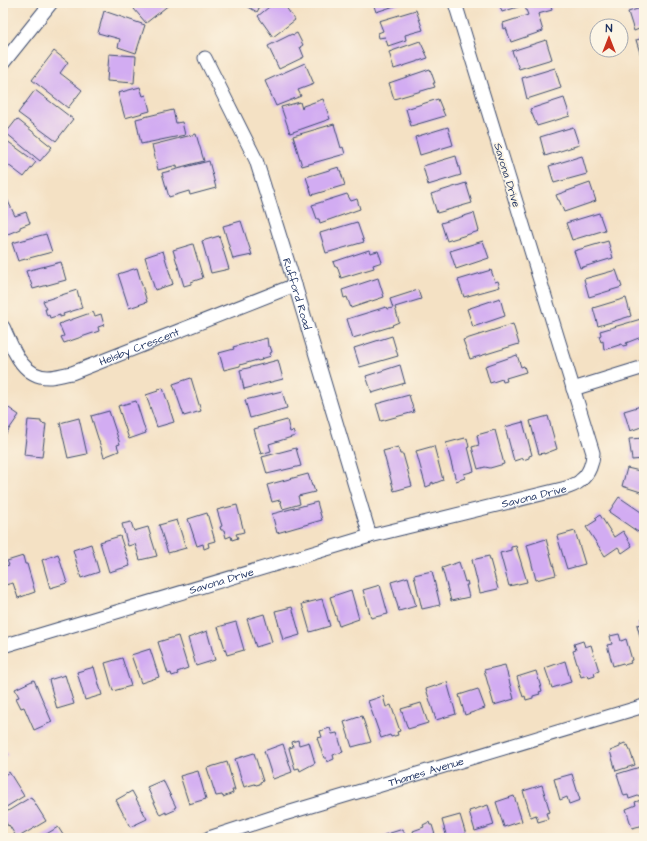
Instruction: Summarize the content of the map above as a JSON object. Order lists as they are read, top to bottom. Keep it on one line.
{"streets":{"street":["Savona Drive","Rufford Road","Helsby Crescent","Thames Avenue"]},"crossings":[["Savona Drive","Rufford Road"],["Rufford Road","Helsby Crescent"]],"north":"top"}
